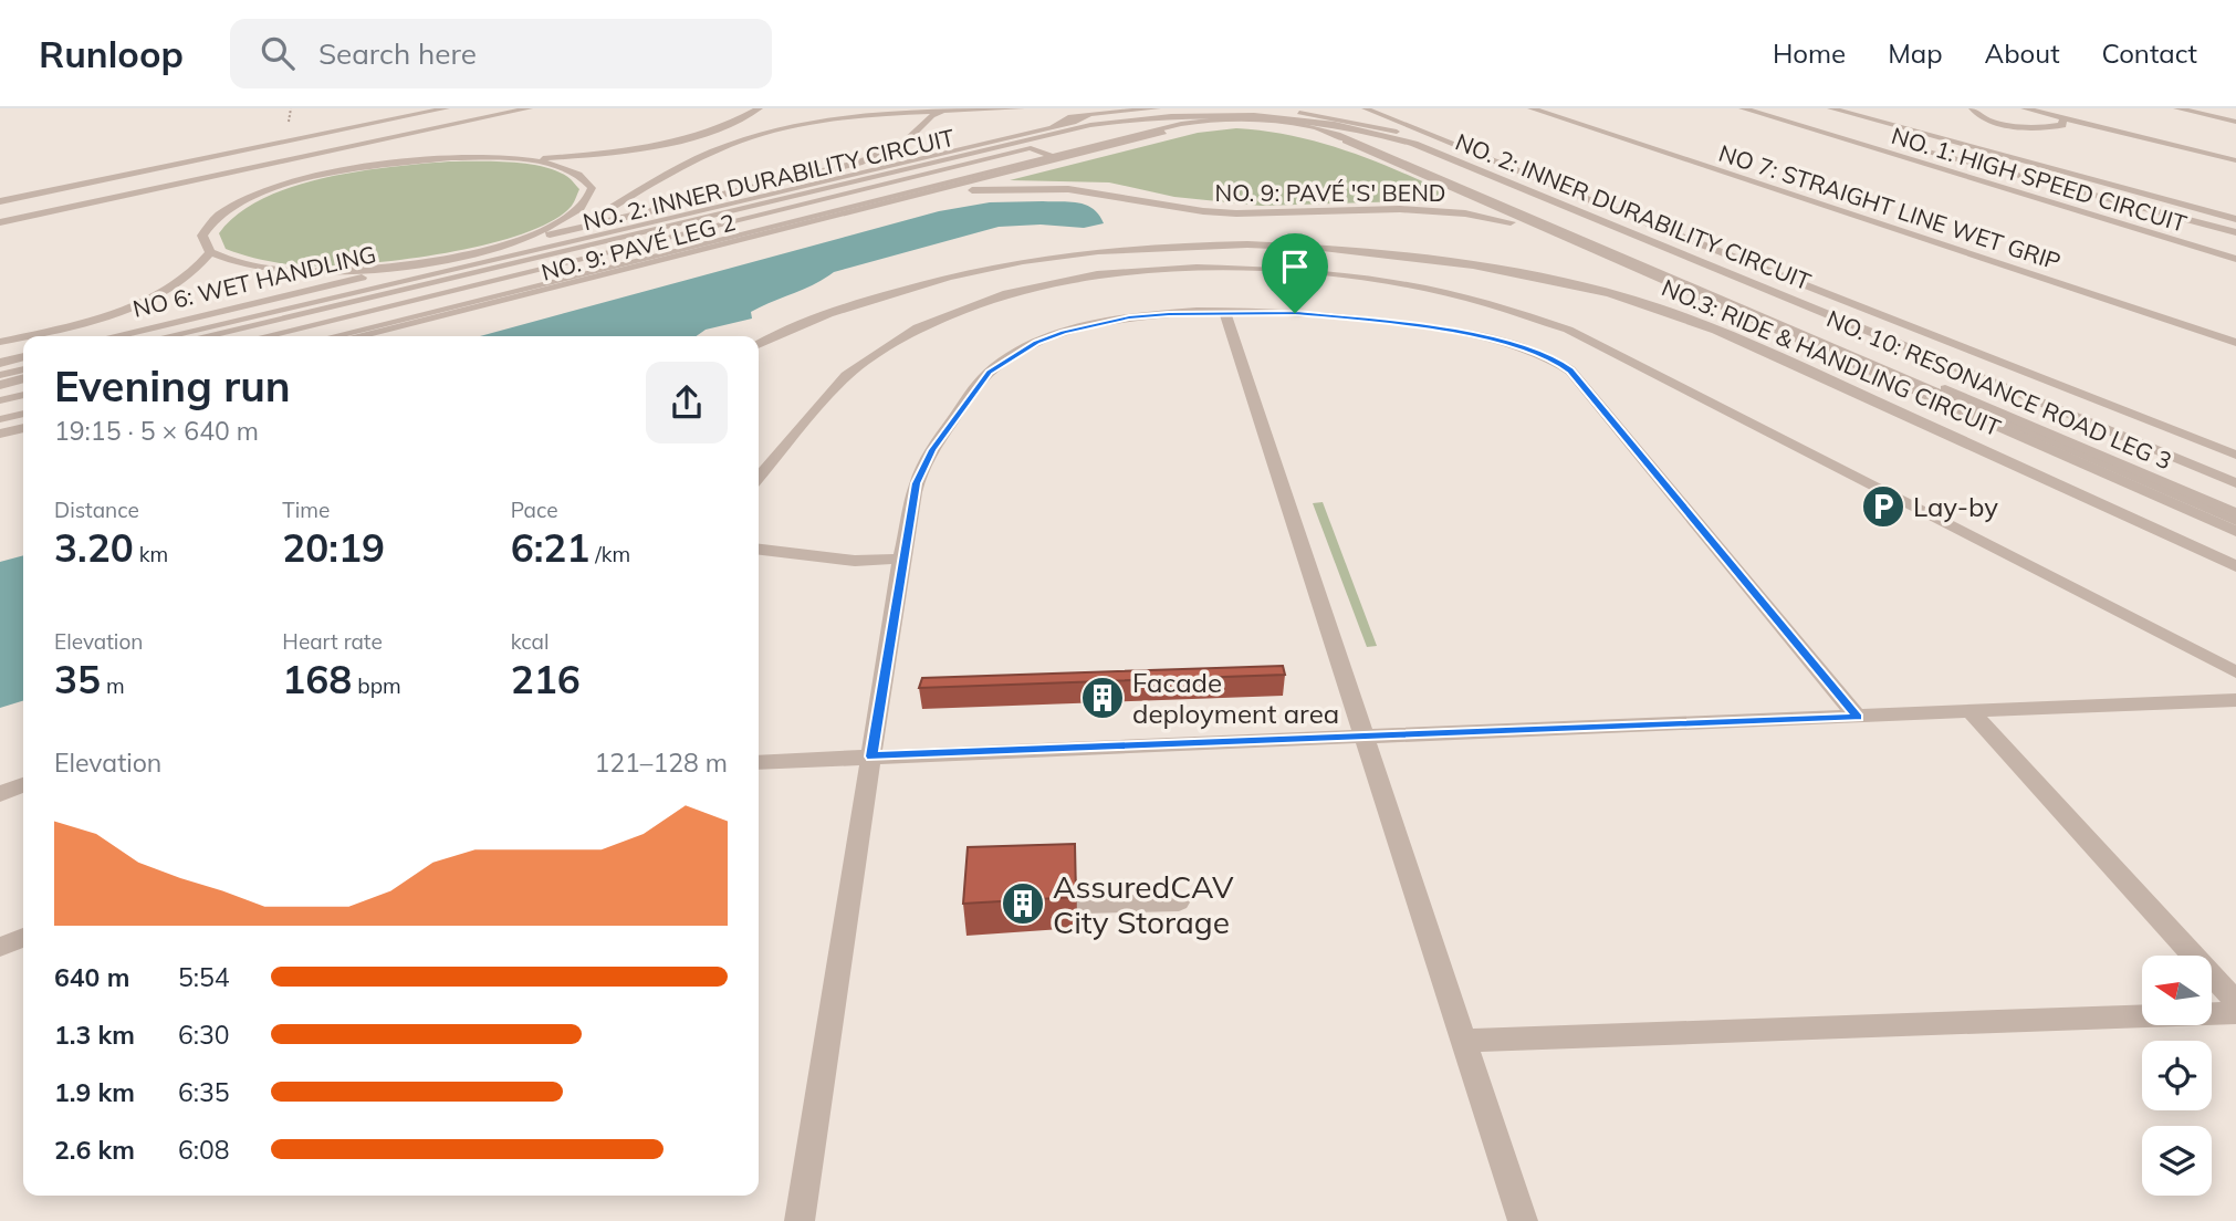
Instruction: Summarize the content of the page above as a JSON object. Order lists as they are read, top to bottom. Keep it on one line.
{"streets":{"street":["NO. 2: INNER DURABILITY CIRCUIT","NO. 1: HIGH SPEED CIRCUIT","NO. 9: PAVÉ 'S' BEND","NO 7: STRAIGHT LINE WET GRIP","NO. 9: PAVÉ LEG 2","NO 6: WET HANDLING","NO.3: RIDE & HANDLING CIRCUIT","NO. 10: RESONANCE ROAD LEG 3"]},"crossings":[["NO. 9: PAVÉ 'S' BEND","NO. 9: PAVÉ LEG 2"]],"places":{"parking":["Lay-by"],"building":["Facade deployment area","AssuredCAV City Storage"]},"north":"left","page":{"header":"Runloop","search":"Search here","nav":["Home","Map","About","Contact"],"heading":["Evening run","19:15 · 5 × 640 m"],"stats":[["Distance","3.20 km"],["Time","20:19"],["Pace","6:21 /km"],["Elevation","35 m"],["Heart rate","168 bpm"],["kcal","216"]],"chart":["Elevation","121–128 m"],"list":[{"name":"640 m","note":"5:54"},{"name":"1.3 km","note":"6:30"},{"name":"1.9 km","note":"6:35"},{"name":"2.6 km","note":"6:08"}]}}
